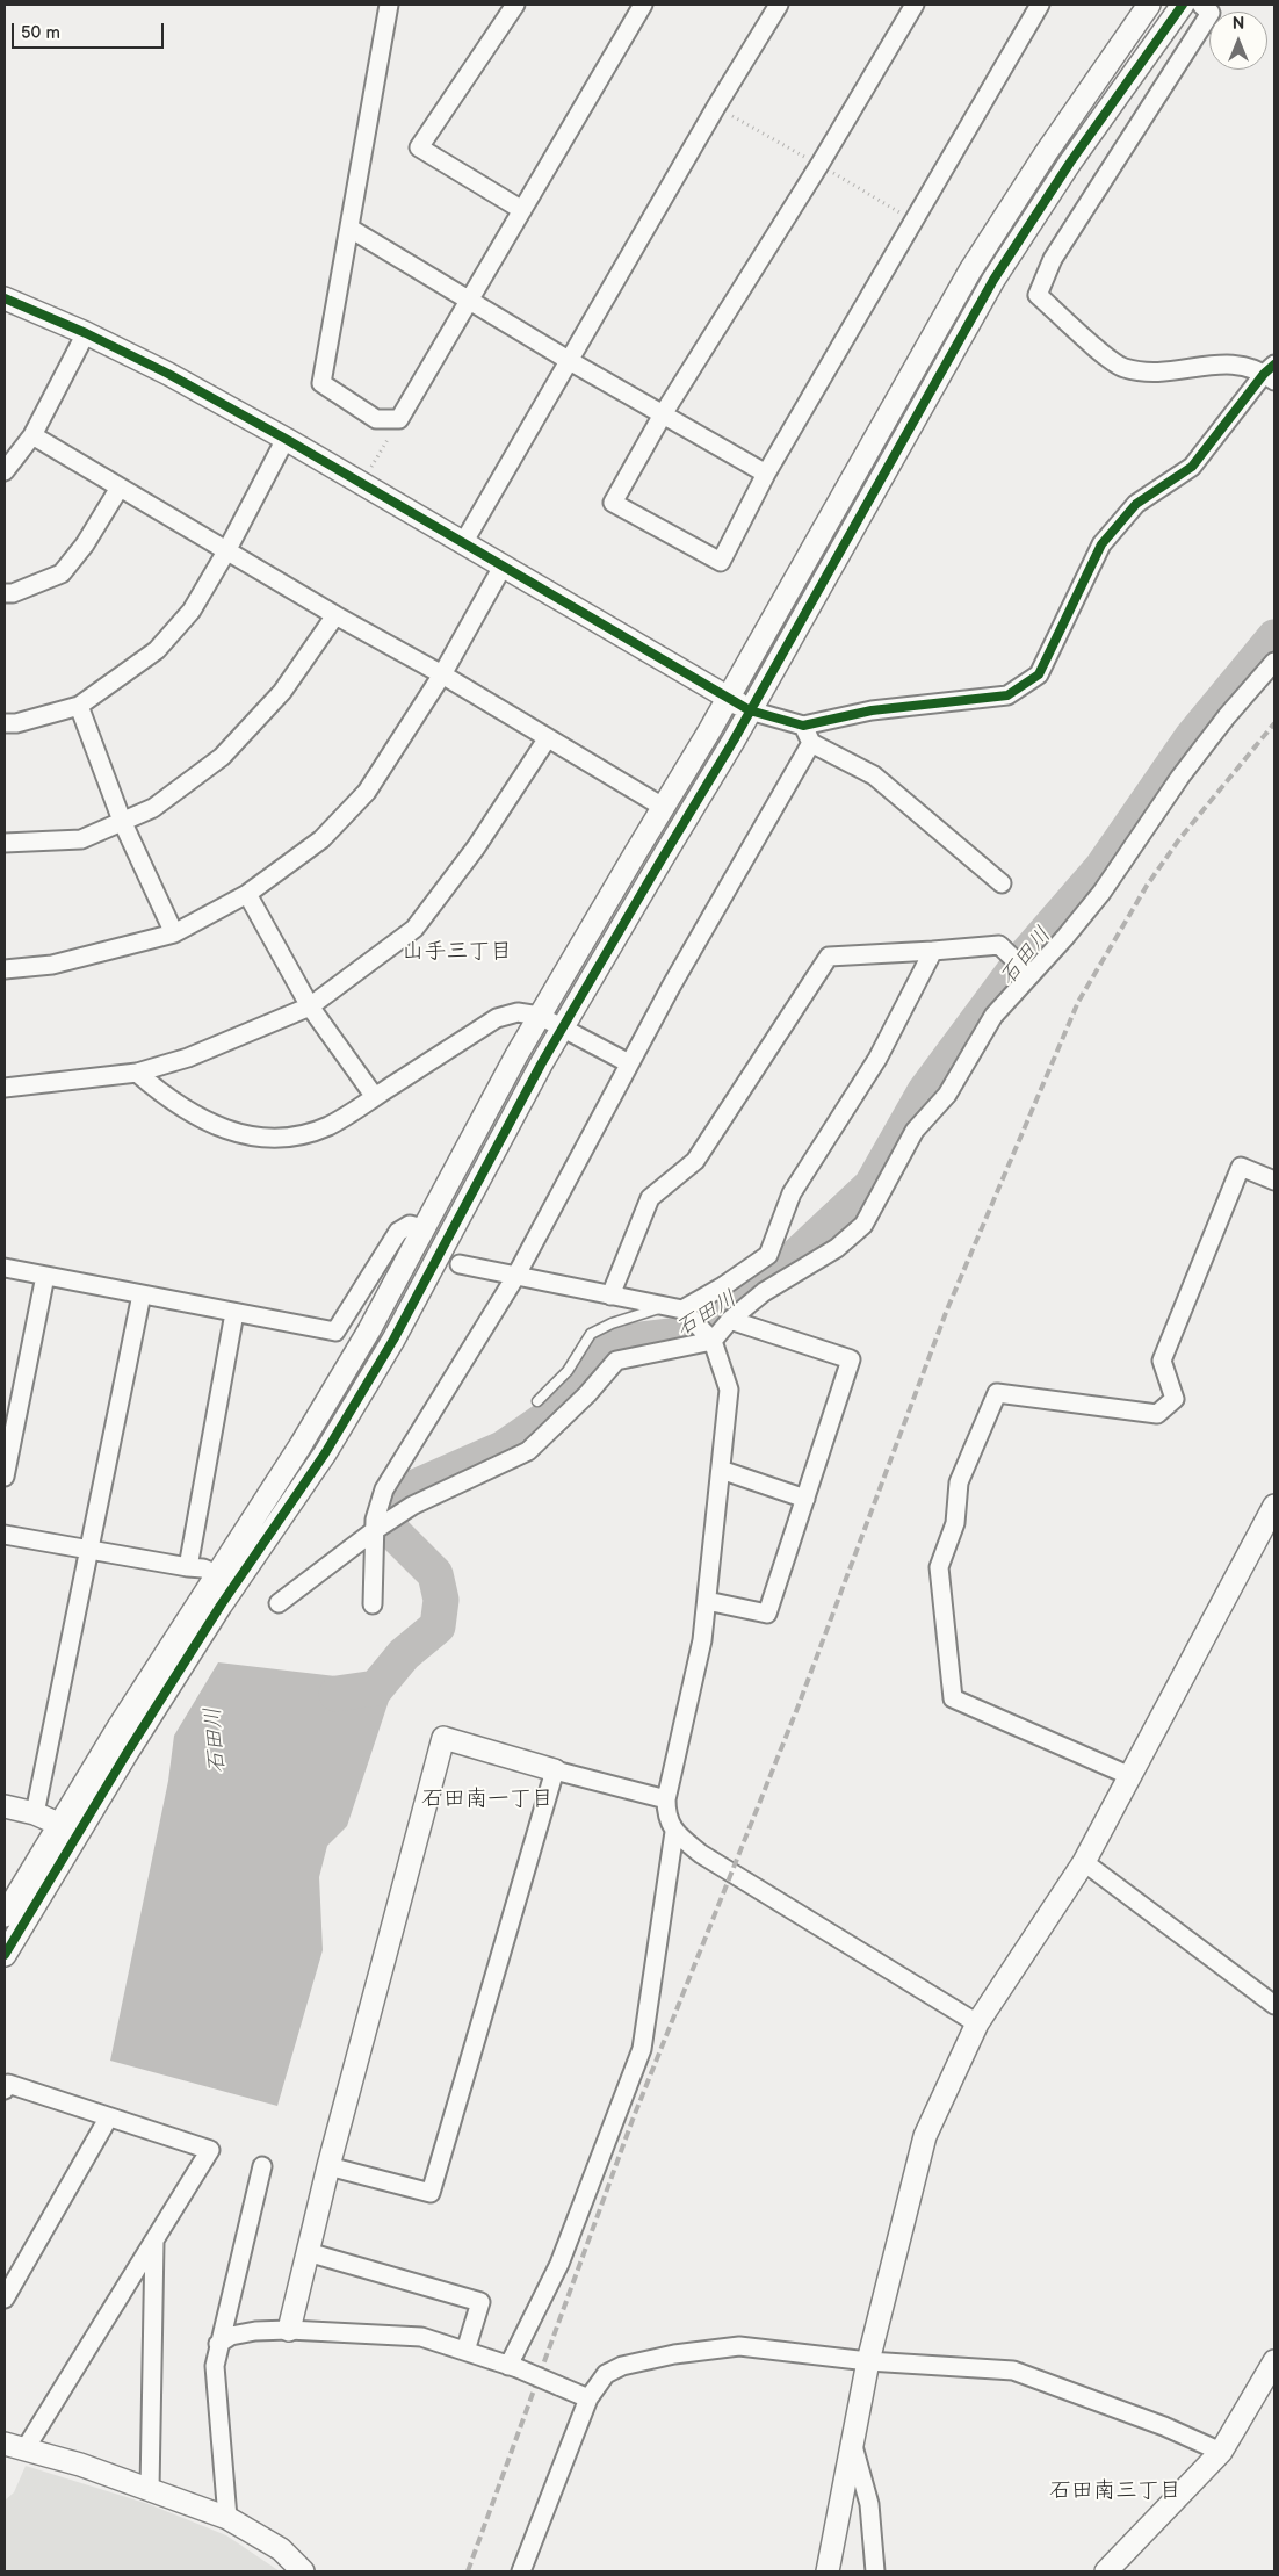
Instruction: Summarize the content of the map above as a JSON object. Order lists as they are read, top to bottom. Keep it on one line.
{"districts":["山手三丁目","石田南一丁目","石田南三丁目"],"water":["石田川"],"scale_bar":"50 m","north":"top"}
